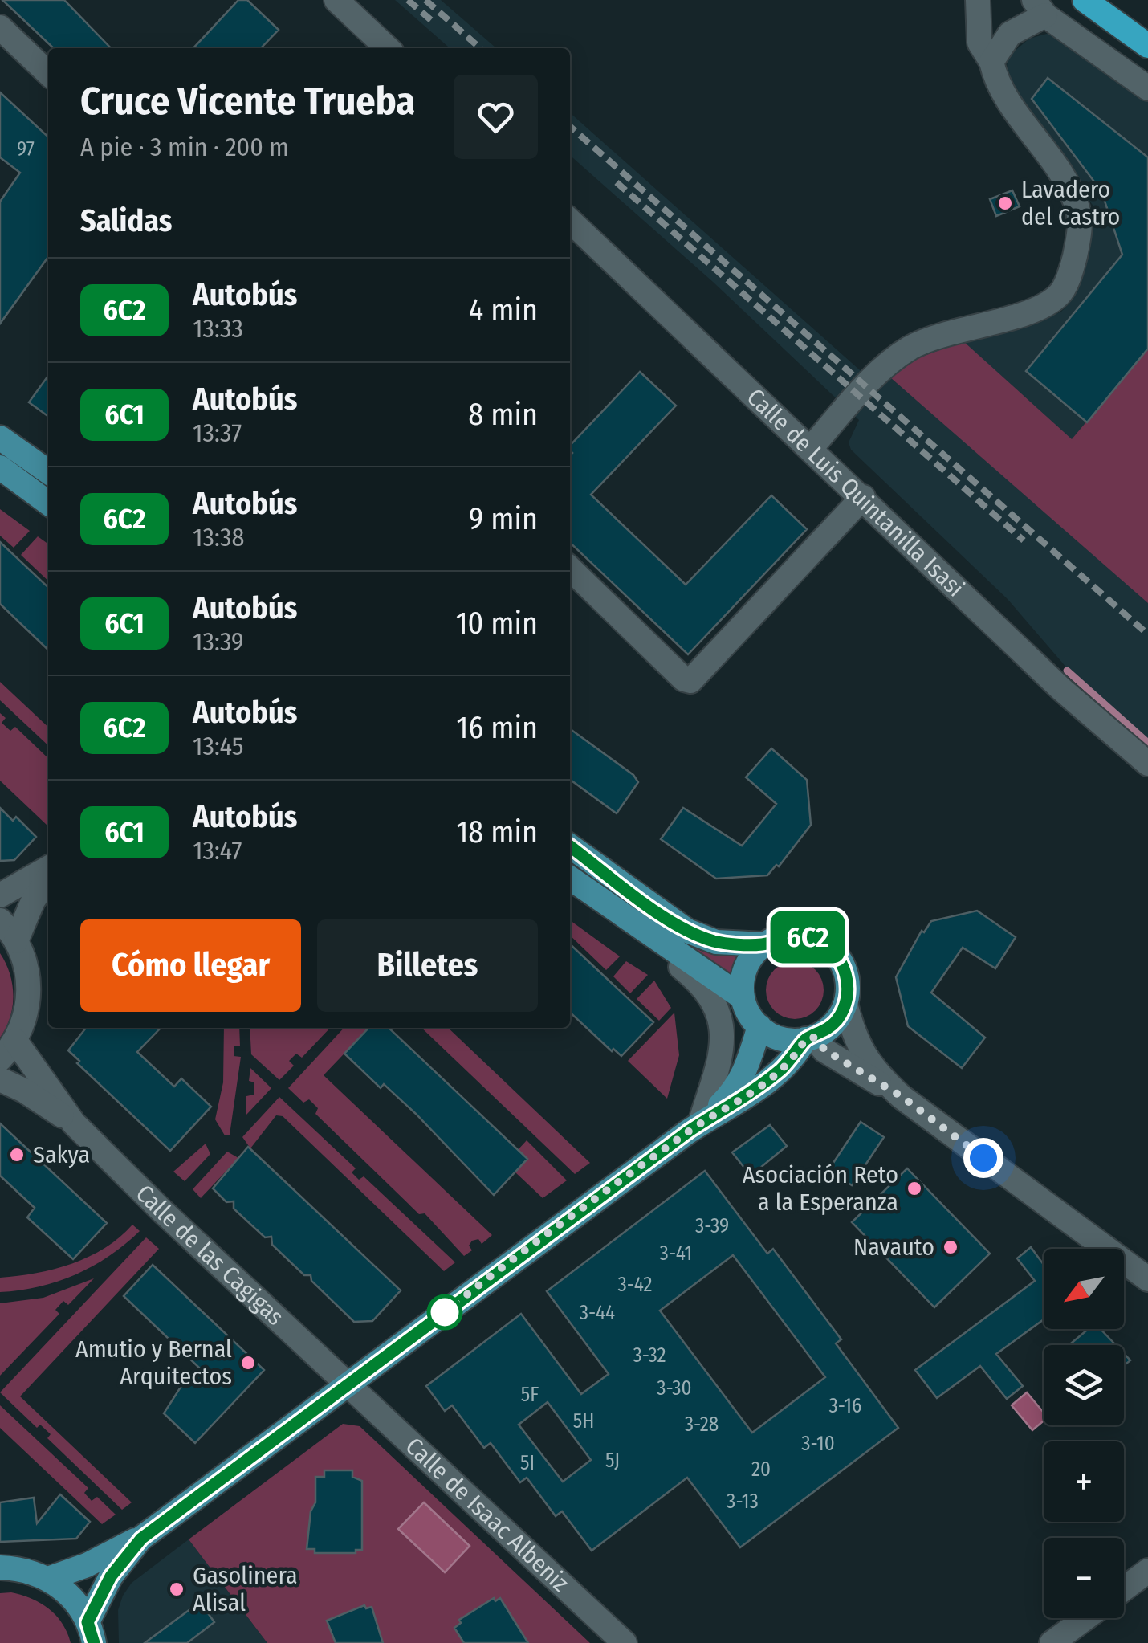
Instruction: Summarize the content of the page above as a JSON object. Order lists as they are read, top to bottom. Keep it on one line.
{"streets":{"street":["Calle de Luis Quintanilla Isasi","Calle de las Cagigas","Calle de Isaac Albeniz"]},"crossings":[["Calle de las Cagigas","Calle de Isaac Albeniz"]],"places":["Lavadero del Castro","Sakya","Asociación Reto a la Esperanza","Navauto","Amutio y Bernal Arquitectos","Gasolinera Alisal"],"lines":["bus line 6C2"],"house_numbers":["97","3-39","3-41","3-42","3-44","3-32","3-30","5F","3-16","5H","3-28","3-10","5J","5I","20","3-13"],"north":"bottom left","page":{"on_map":"6C2","heading":[["Cruce Vicente Trueba","A pie · 3 min · 200 m"],"Salidas"],"list":[{"mark":"6C2","name":"Autobús","note":"13:33","value":"4 min"},{"mark":"6C1","name":"Autobús","note":"13:37","value":"8 min"},{"mark":"6C2","name":"Autobús","note":"13:38","value":"9 min"},{"mark":"6C1","name":"Autobús","note":"13:39","value":"10 min"},{"mark":"6C2","name":"Autobús","note":"13:45","value":"16 min"},{"mark":"6C1","name":"Autobús","note":"13:47","value":"18 min"}],"buttons":["Cómo llegar","Billetes"],"map_buttons":["+","−"]}}
